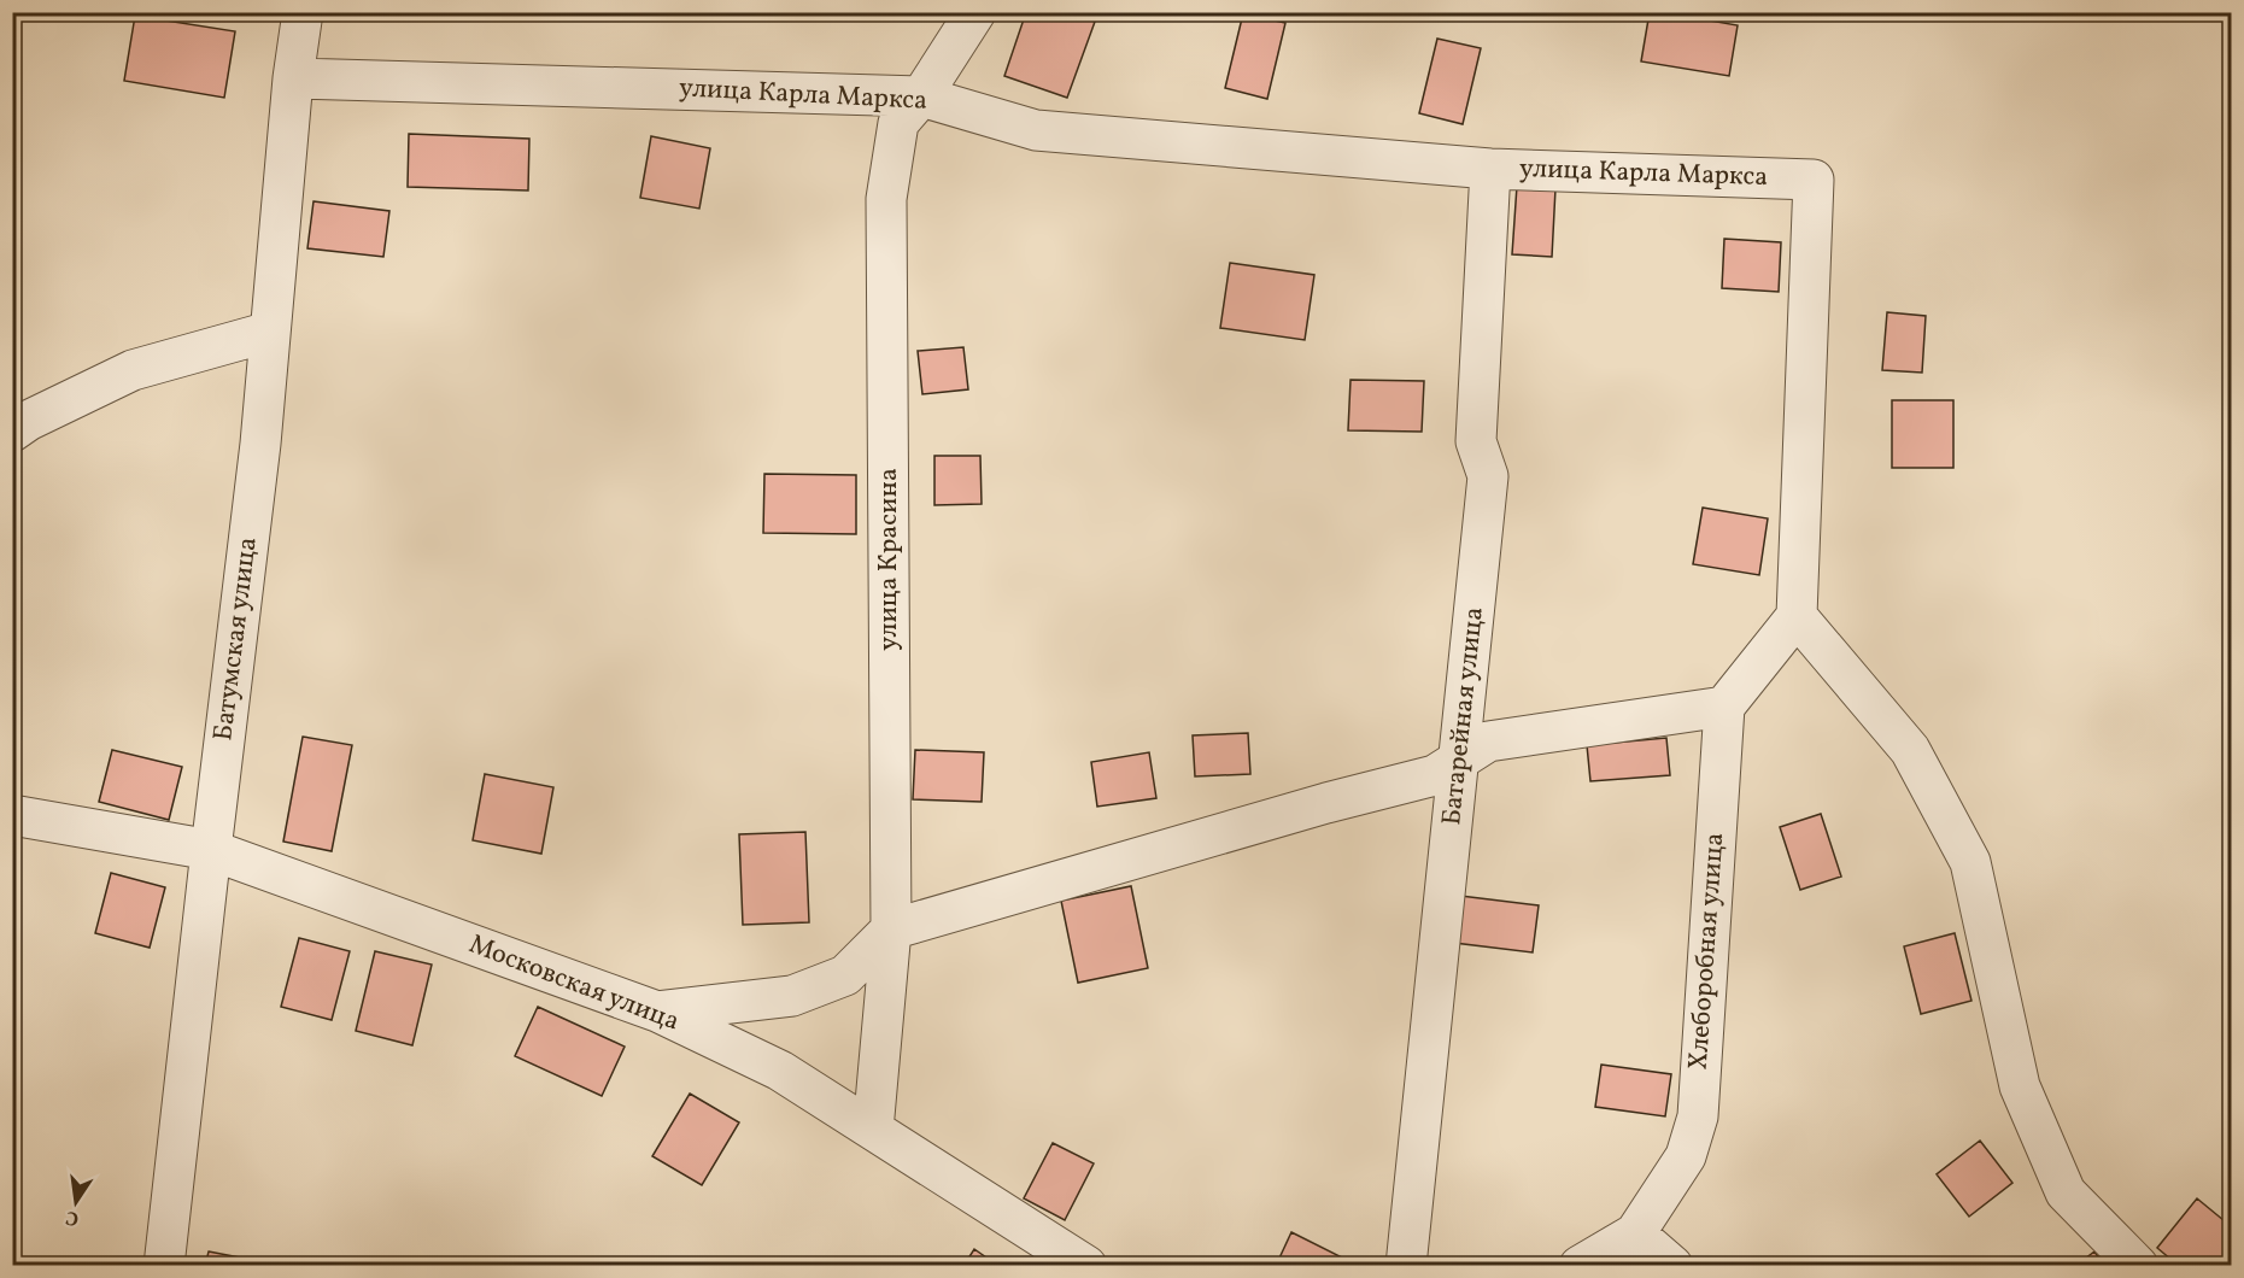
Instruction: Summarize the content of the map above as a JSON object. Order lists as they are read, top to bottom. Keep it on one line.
{"streets":{"street":["улица Карла Маркса","улица Красина","Батумская улица","Батарейная улица","Хлеборобная улица","Московская улица"]},"crossings":[["улица Карла Маркса","улица Красина"],["улица Карла Маркса","Батумская улица"],["улица Карла Маркса","Батарейная улица"],["улица Красина","Московская улица"],["Батумская улица","Московская улица"]],"north":"bottom"}
